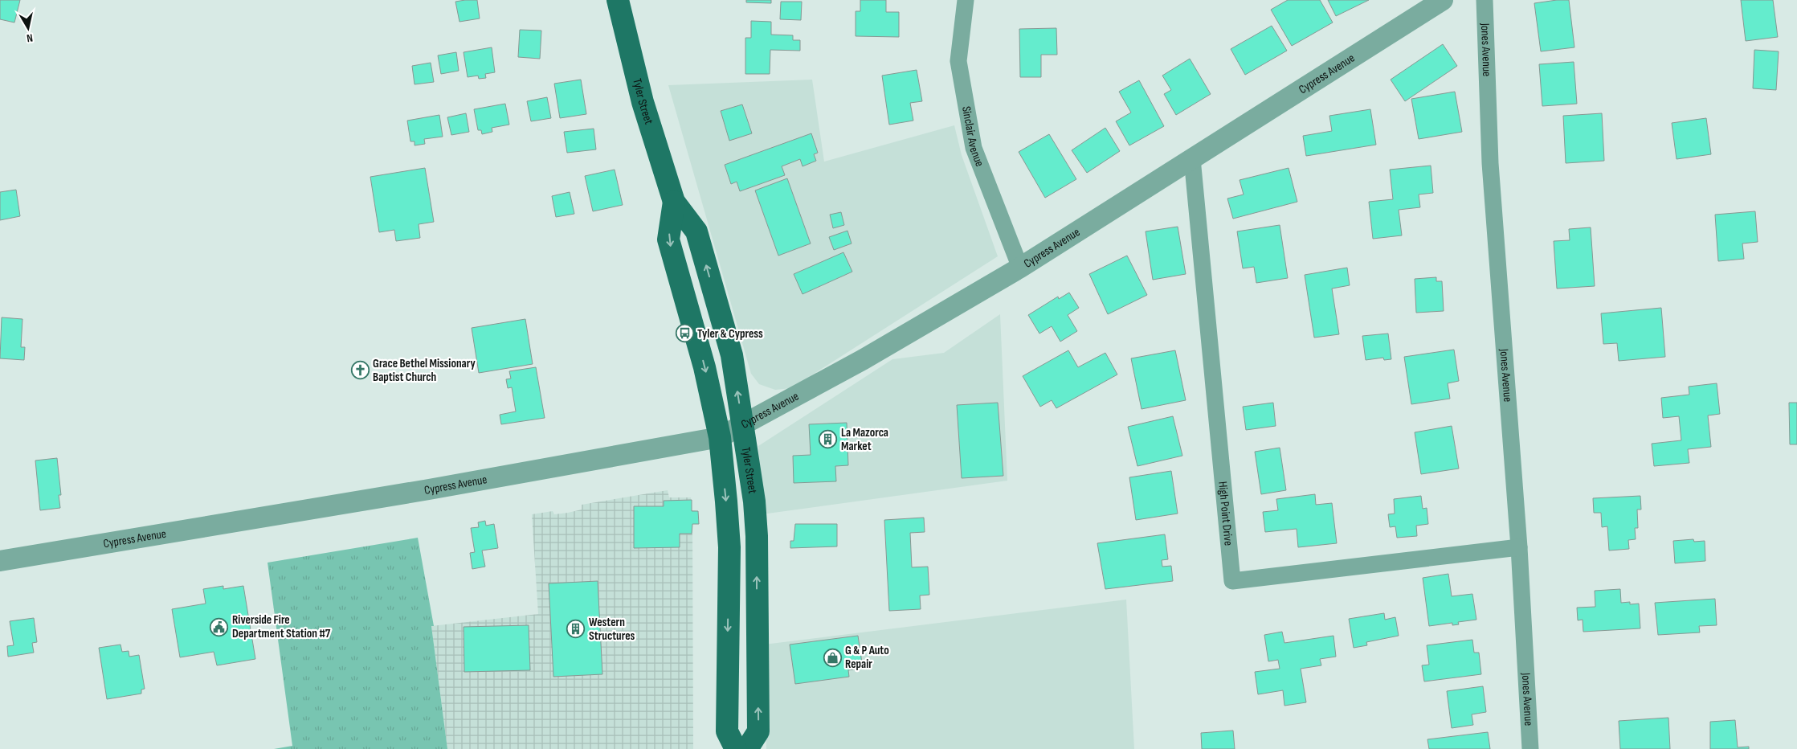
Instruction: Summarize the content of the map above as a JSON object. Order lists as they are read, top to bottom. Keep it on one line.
{"streets":{"main road":["Tyler Street"],"street":["Jones Avenue","Cypress Avenue","Sinclair Avenue","High Point Drive"]},"crossings":[["Jones Avenue","High Point Drive"],["Cypress Avenue","Tyler Street"],["Cypress Avenue","Sinclair Avenue"],["Cypress Avenue","High Point Drive"]],"places":{"bus stop":["Tyler & Cypress"],"church":["Grace Bethel Missionary Baptist Church"],"building":["La Mazorca Market","Western Structures"],"public building":["Riverside Fire Department Station #7"],"shop":["G & P Auto Repair"]},"north":"bottom"}
